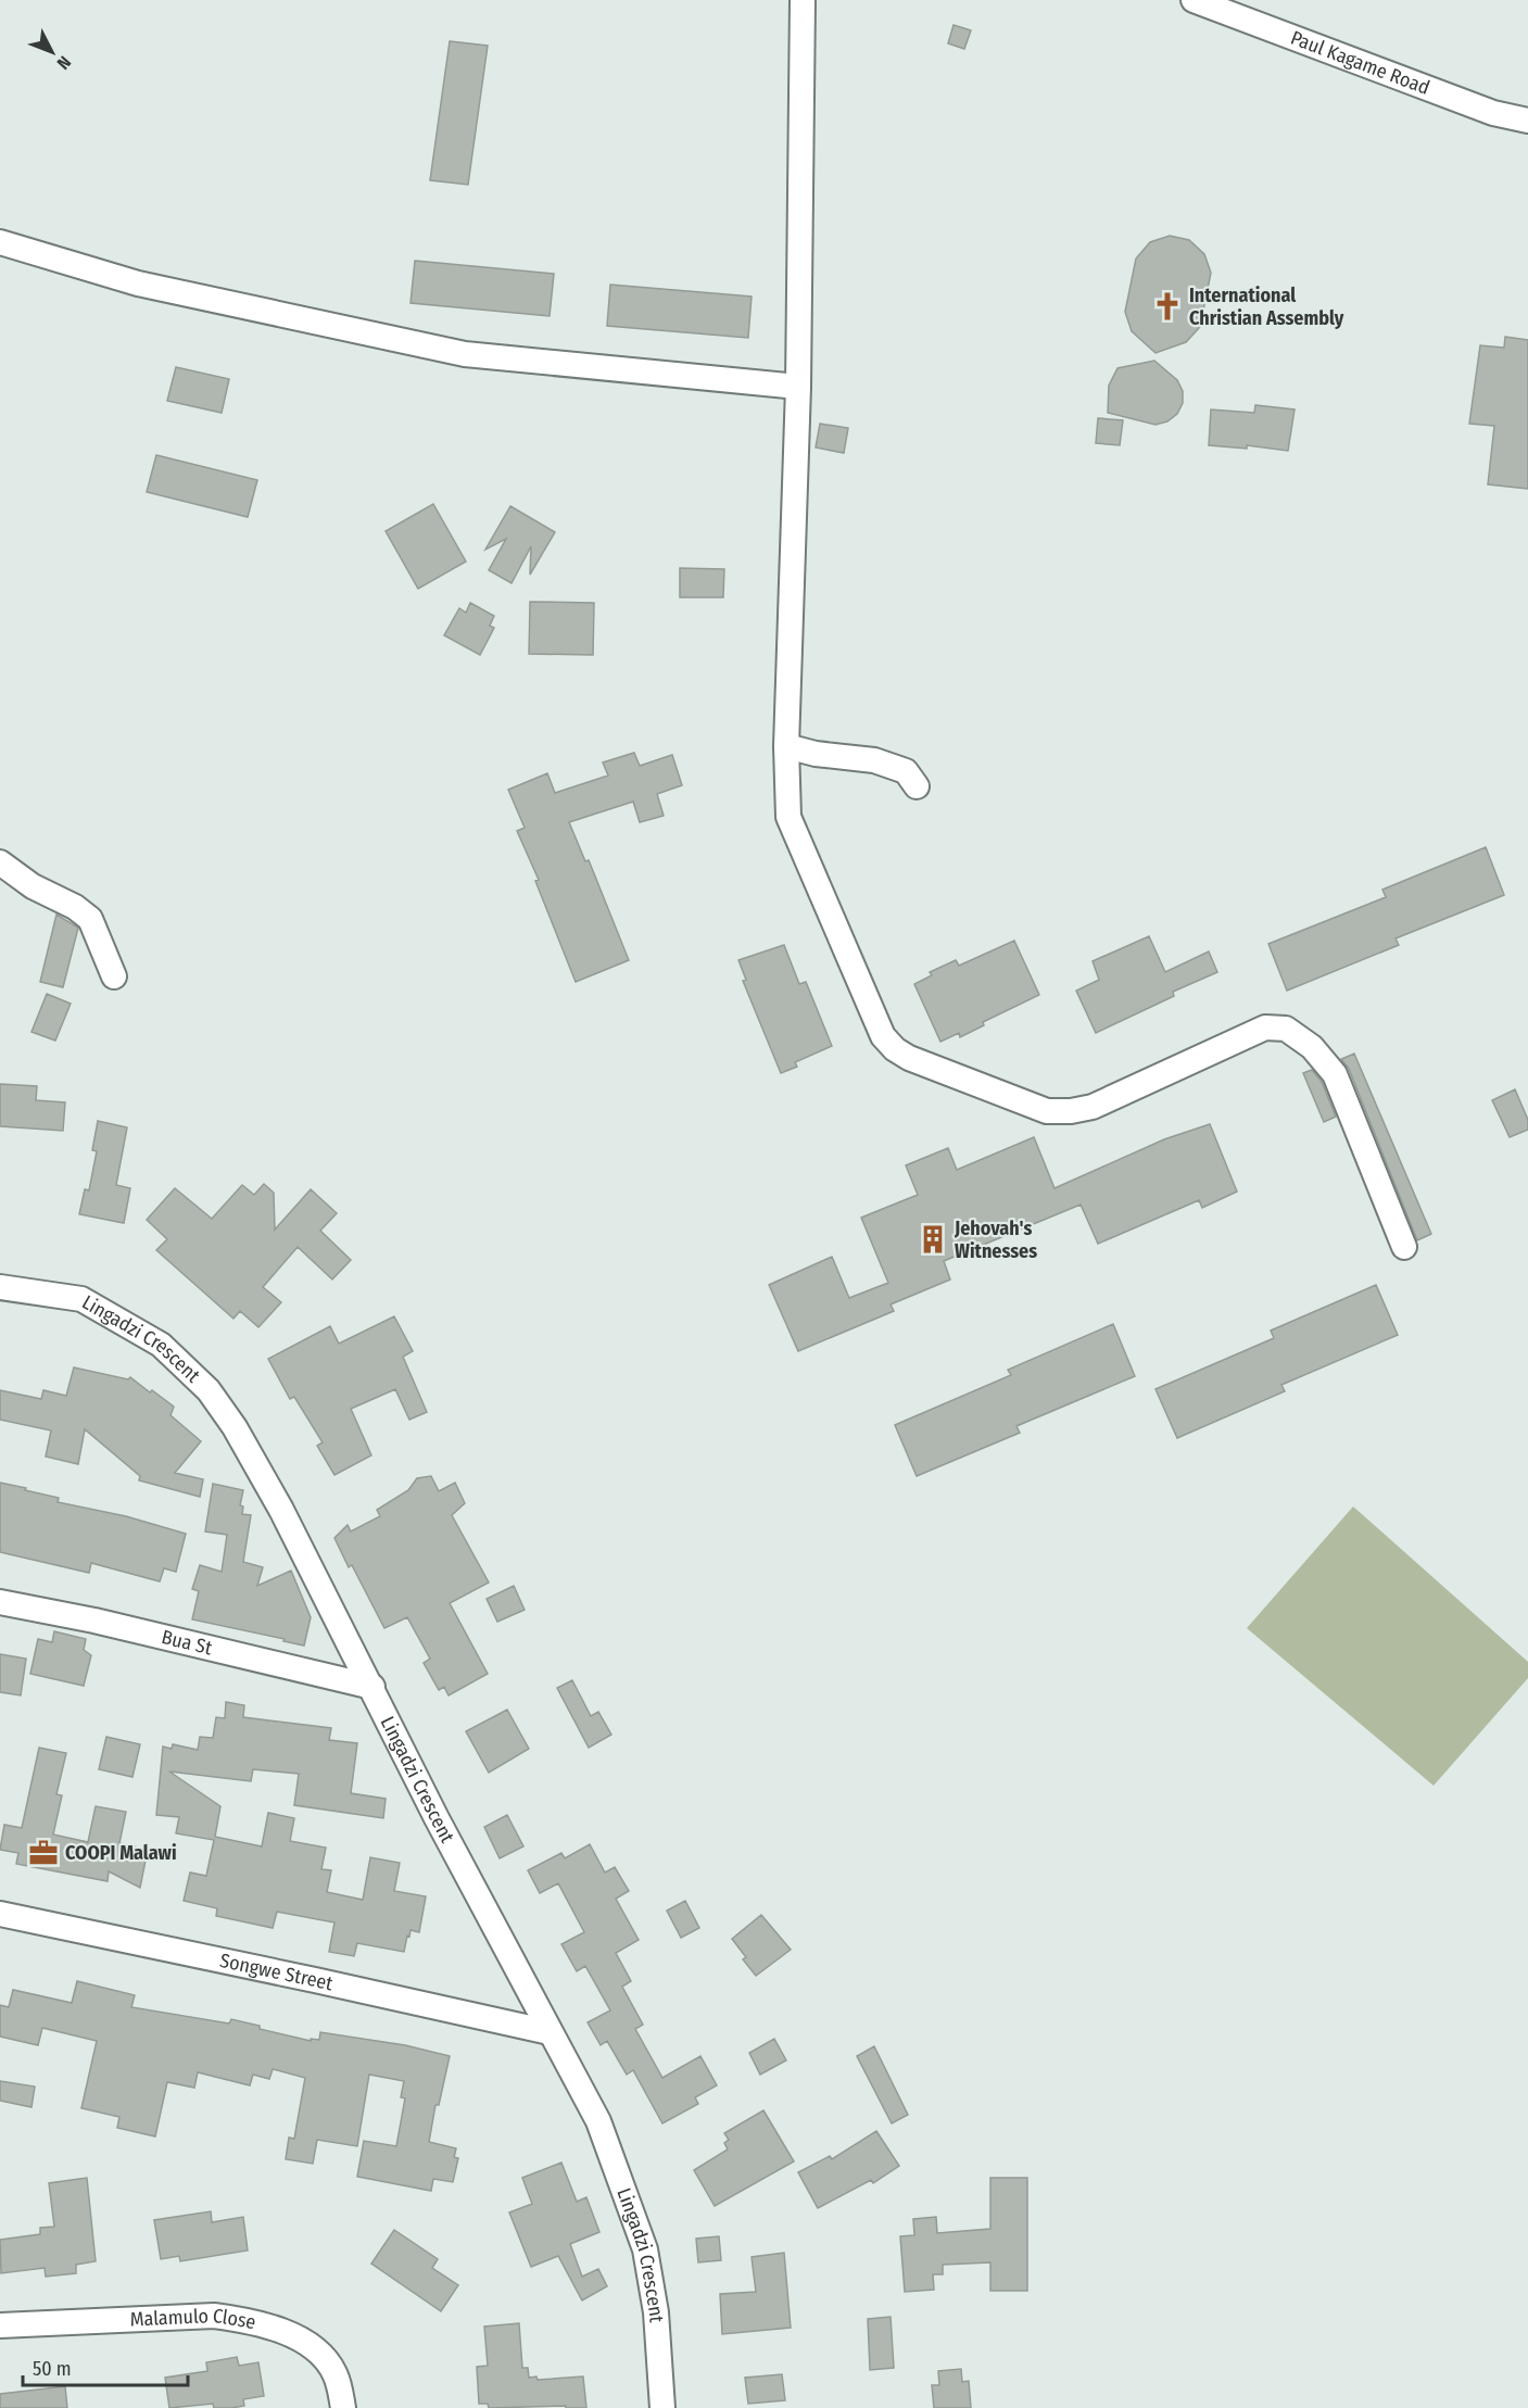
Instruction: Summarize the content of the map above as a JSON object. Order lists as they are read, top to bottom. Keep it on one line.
{"streets":{"street":["Paul Kagame Road","Lingadzi Crescent","Bua St","Songwe Street","Malamulo Close"]},"crossings":[["Lingadzi Crescent","Bua St"],["Lingadzi Crescent","Songwe Street"]],"places":{"church":["International Christian Assembly"],"building":["Jehovah's Witnesses"],"office":["COOPI Malawi"]},"scale_bar":"50 m","north":"bottom right"}
